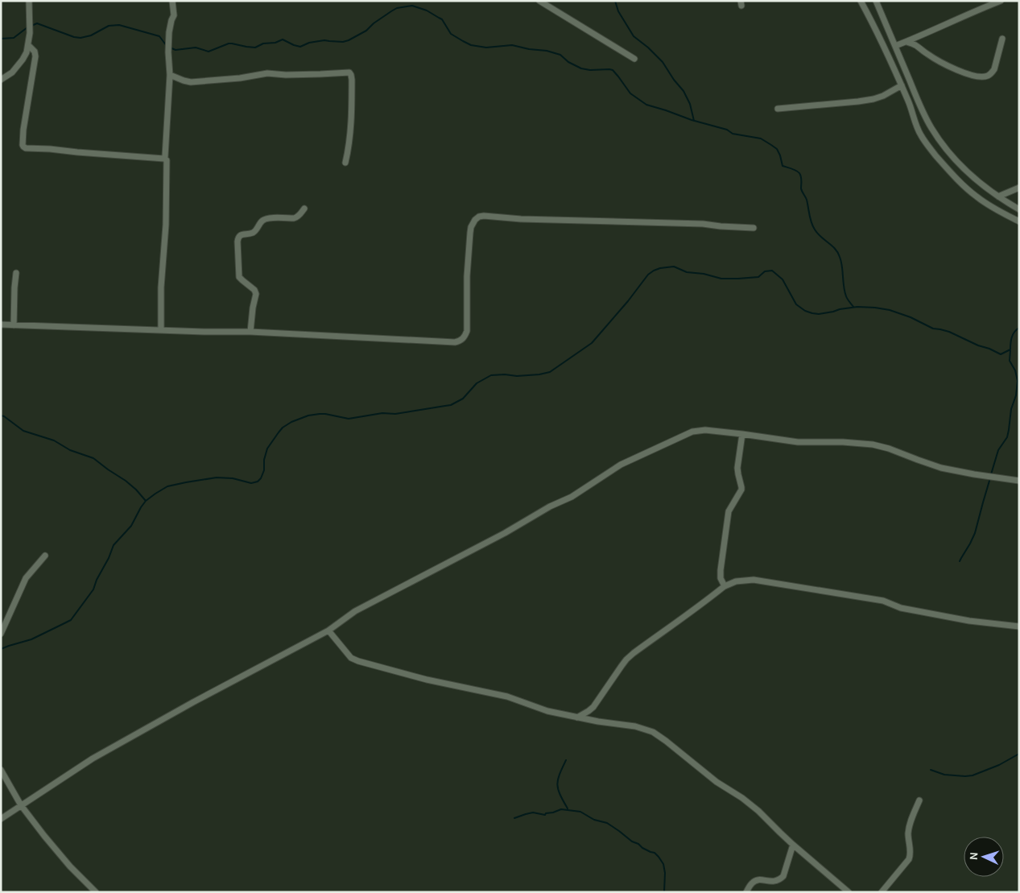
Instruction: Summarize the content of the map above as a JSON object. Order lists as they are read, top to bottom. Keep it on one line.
{"north":"left"}
